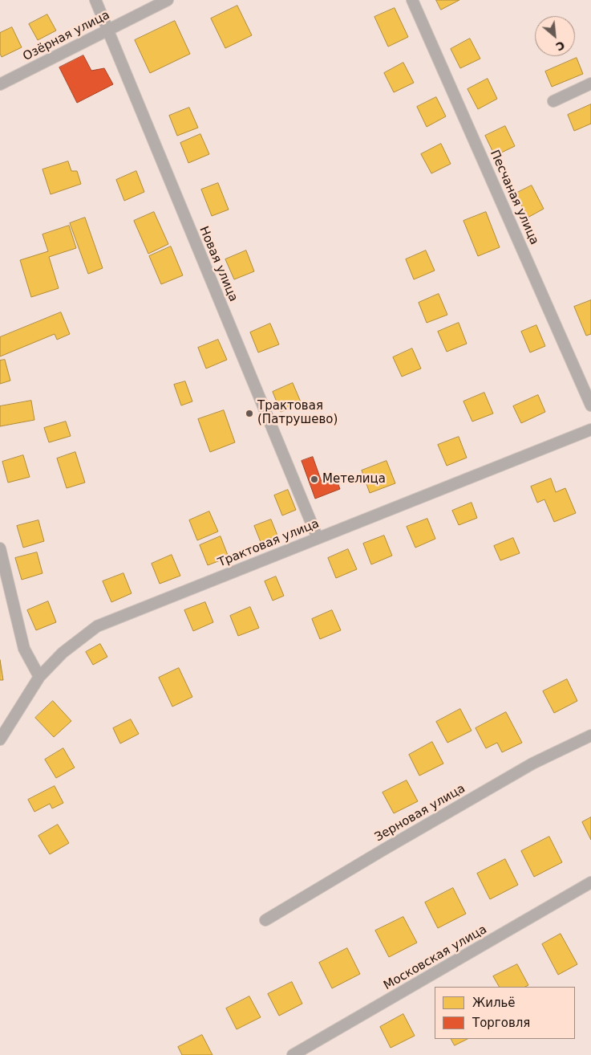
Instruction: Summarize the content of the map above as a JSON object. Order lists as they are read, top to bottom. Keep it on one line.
{"streets":{"street":["Озёрная улица","Песчаная улица","Новая улица","Трактовая улица","Зерновая улица","Московская улица"]},"crossings":[["Озёрная улица","Новая улица"],["Новая улица","Трактовая улица"]],"places":["Трактовая (Патрушево)","Метелица"],"legend":["Жильё","Торговля"],"north":"bottom right"}
